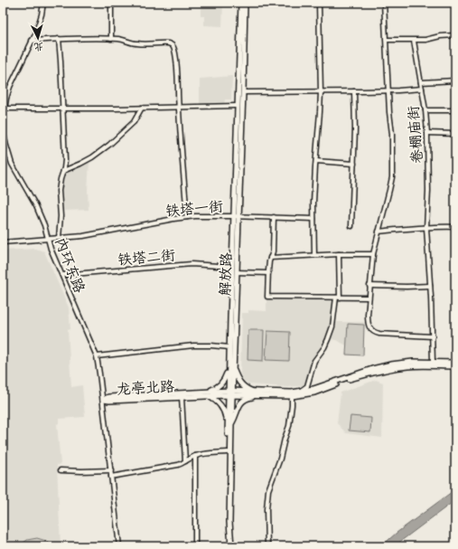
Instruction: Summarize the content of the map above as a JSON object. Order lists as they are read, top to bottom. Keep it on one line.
{"streets":{"main road":["解放路","龙亭北路"],"street":["卷棚庙街","铁塔一街","铁塔二街","内环东路"]},"crossings":[["卷棚庙街","龙亭北路"],["铁塔一街","内环东路"],["铁塔一街","解放路"],["铁塔二街","内环东路"],["铁塔二街","解放路"],["内环东路","龙亭北路"],["解放路","龙亭北路"]],"north":"bottom"}
